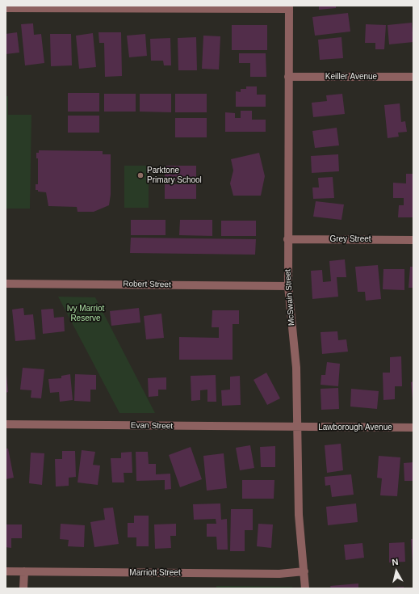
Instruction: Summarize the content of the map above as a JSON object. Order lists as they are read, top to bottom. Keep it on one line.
{"streets":{"street":["Keiller Avenue","Grey Street","Robert Street","McSwain Street","Evan Street","Lawborough Avenue","Marriott Street"]},"crossings":[["Keiller Avenue","McSwain Street"],["Grey Street","McSwain Street"],["Robert Street","McSwain Street"],["McSwain Street","Evan Street"],["McSwain Street","Lawborough Avenue"],["McSwain Street","Marriott Street"],["Evan Street","Lawborough Avenue"]],"parks":["Ivy Marriot Reserve"],"places":["Parktone Primary School"],"north":"top"}
